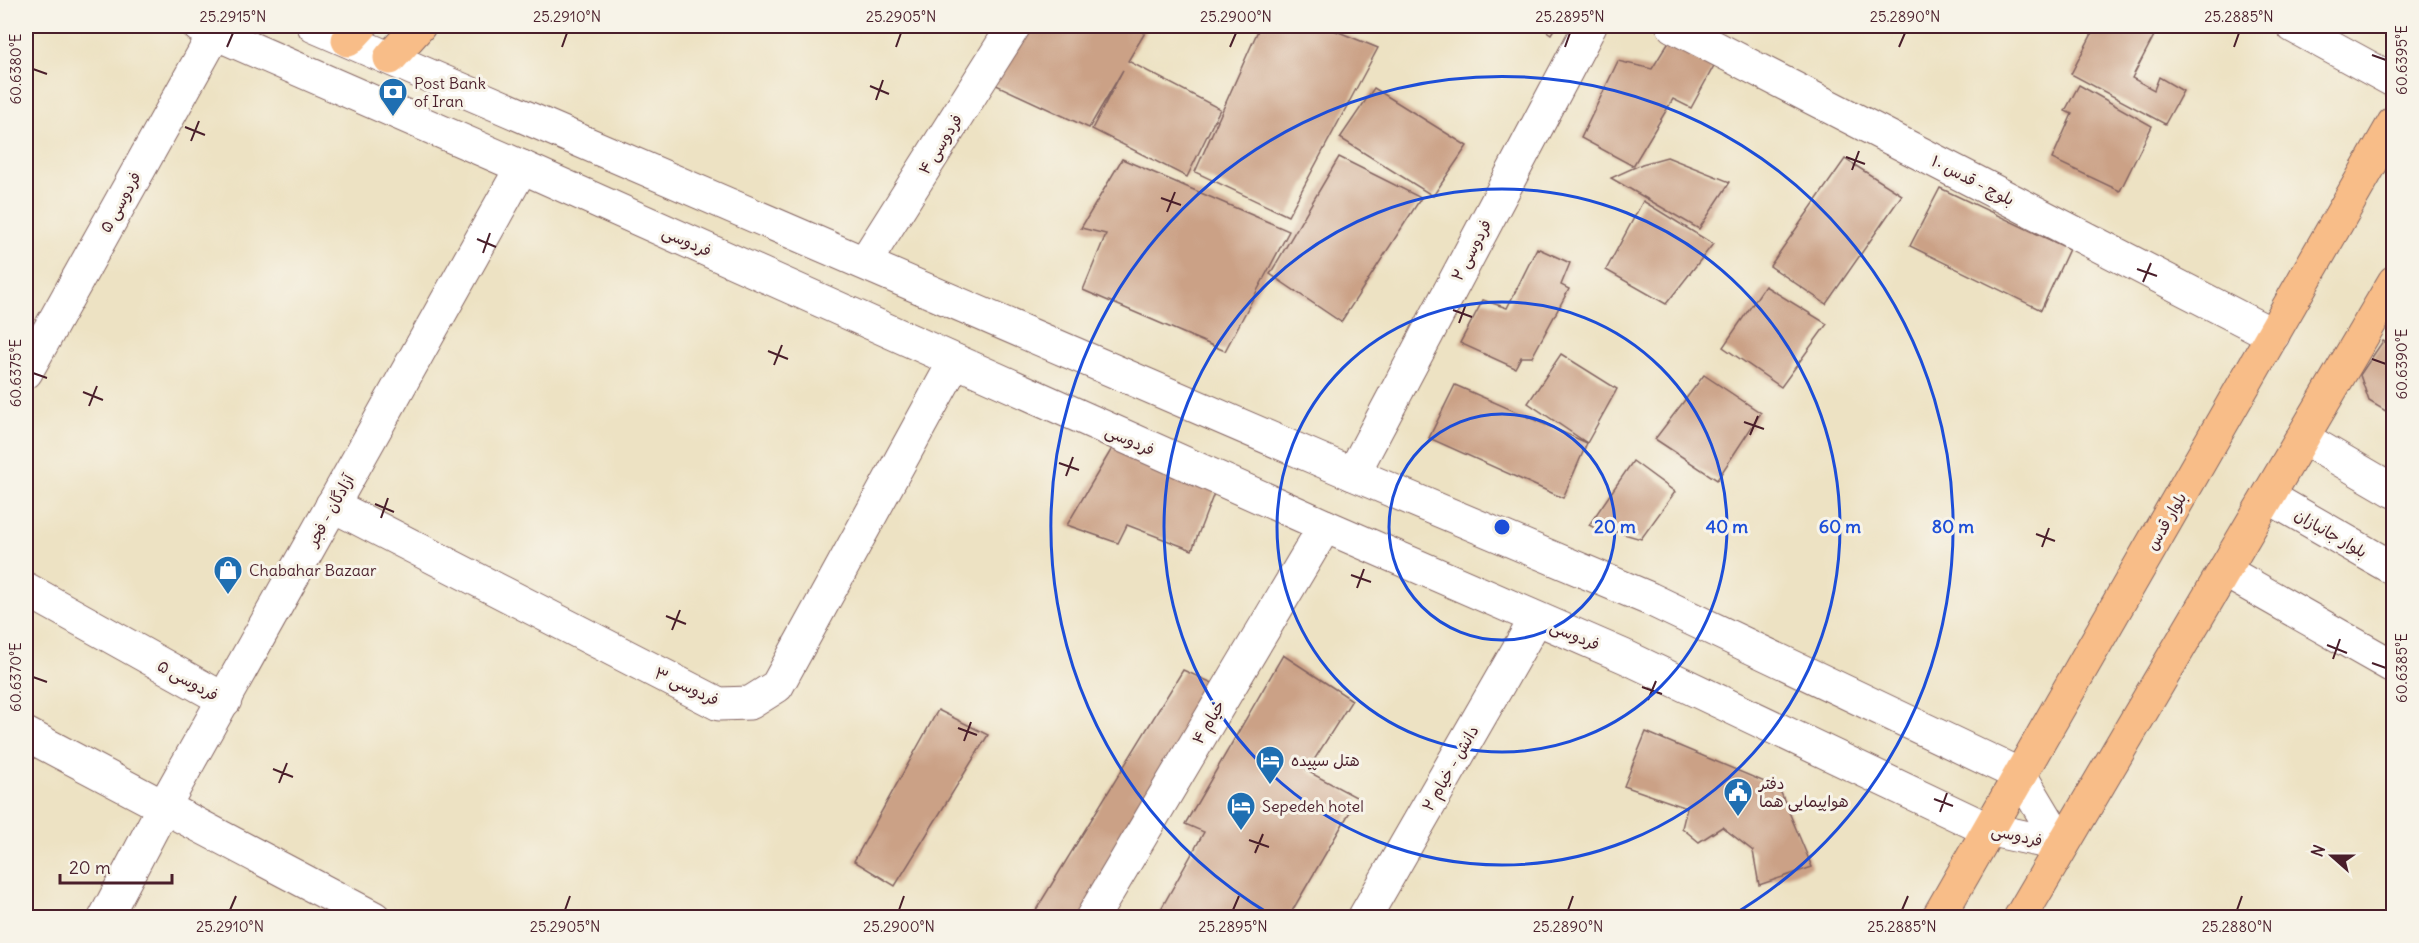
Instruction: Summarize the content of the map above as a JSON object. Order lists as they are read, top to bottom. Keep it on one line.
{"streets":{"main road":["بلوار قدس"],"street":["فردوسی ۴","بلوچ - قدس ۱۰","فردوسی ۵","فردوسی","فردوسی ۲","آزادگان - فجر","بلوار جانبازان","فردوسی ۳","خیام ۴","دانش - خیام ۲"]},"crossings":[["بلوچ - قدس ۱۰","بلوار قدس"],["فردوسی ۵","فردوسی"],["فردوسی ۵","آزادگان - فجر"],["فردوسی","آزادگان - فجر"],["فردوسی","بلوار قدس"],["فردوسی","فردوسی ۳"],["فردوسی","خیام ۴"],["فردوسی","دانش - خیام ۲"],["آزادگان - فجر","فردوسی ۳"]],"places":{"bank":["Post Bank of Iran"],"shop":["Chabahar Bazaar"],"hotel":["هتل سپیده","Sepedeh hotel"],"public building":["دفتر هواپیمایی هما"]},"scale_bar":"20 m","north":"left","coordinates":["25.2915°N","25.2910°N","25.2905°N","25.2900°N","25.2895°N","25.2890°N","25.2885°N","60.6395°E","60.6380°E","60.6390°E","60.6375°E","60.6385°E","60.6370°E","25.2880°N"],"rings":["20 m","40 m","60 m","80 m"]}
